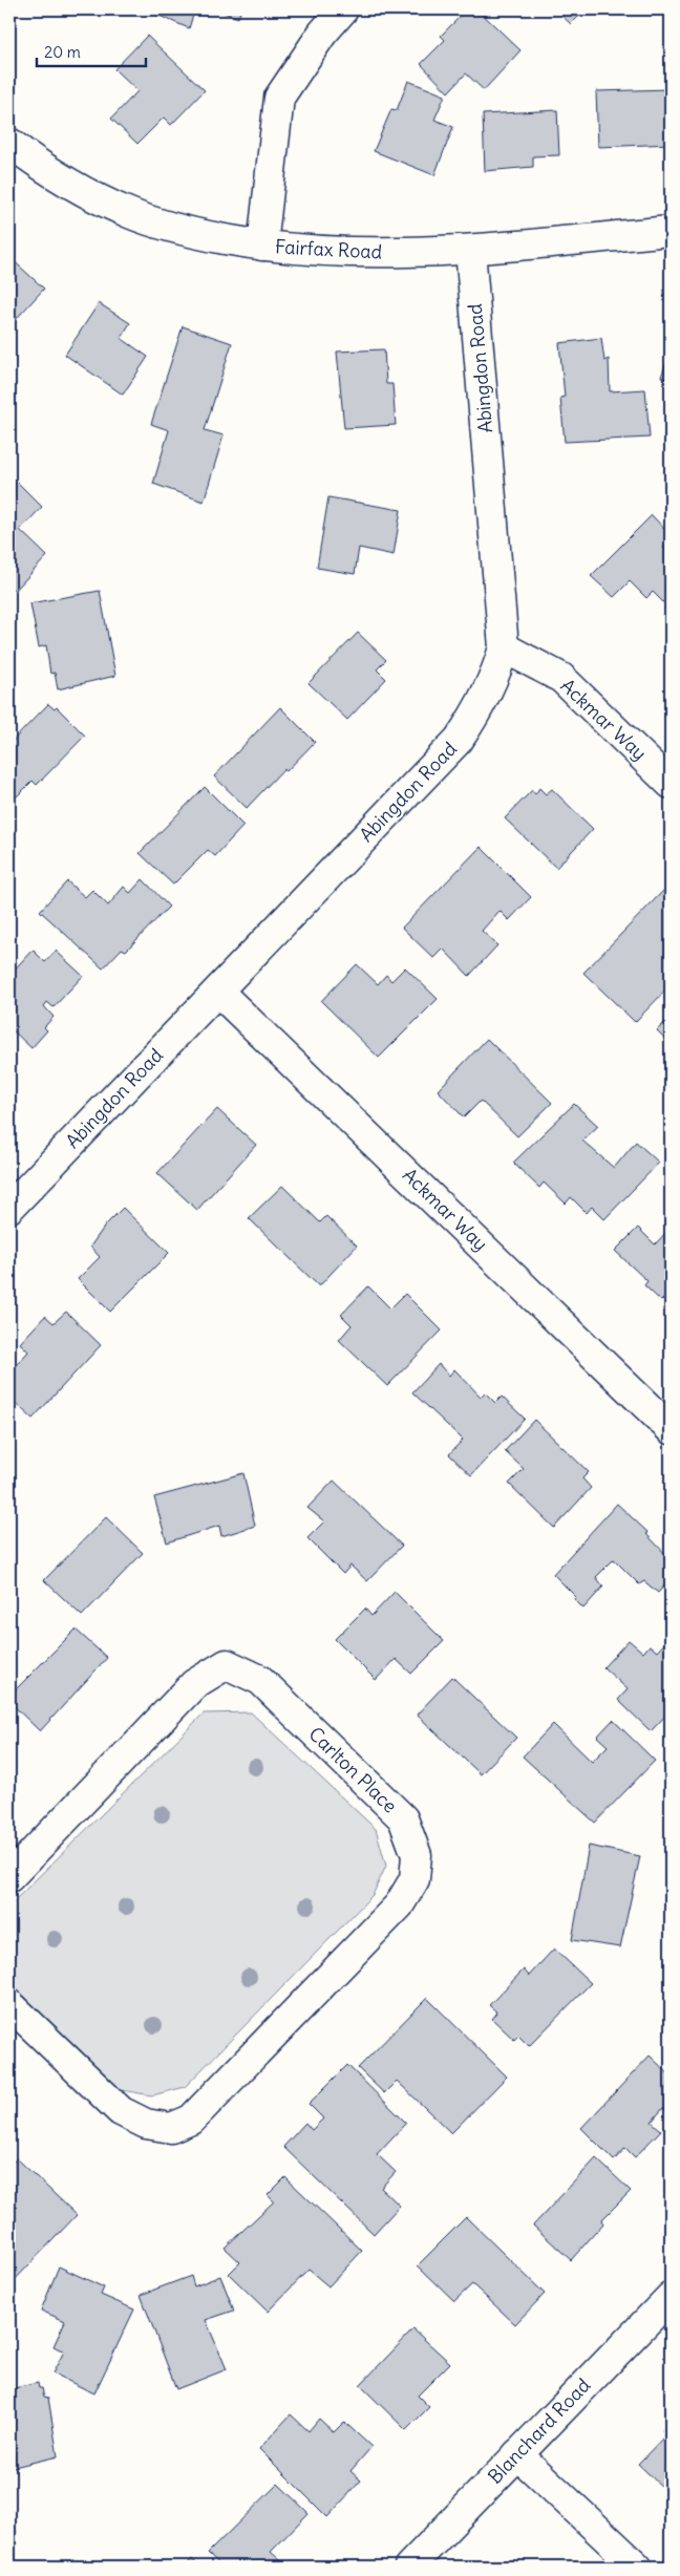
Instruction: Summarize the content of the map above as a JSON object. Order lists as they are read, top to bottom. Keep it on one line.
{"streets":{"street":["Fairfax Road","Abingdon Road","Ackmar Way","Carlton Place","Blanchard Road"]},"crossings":[["Fairfax Road","Abingdon Road"],["Abingdon Road","Ackmar Way"]],"scale_bar":"20 m"}
